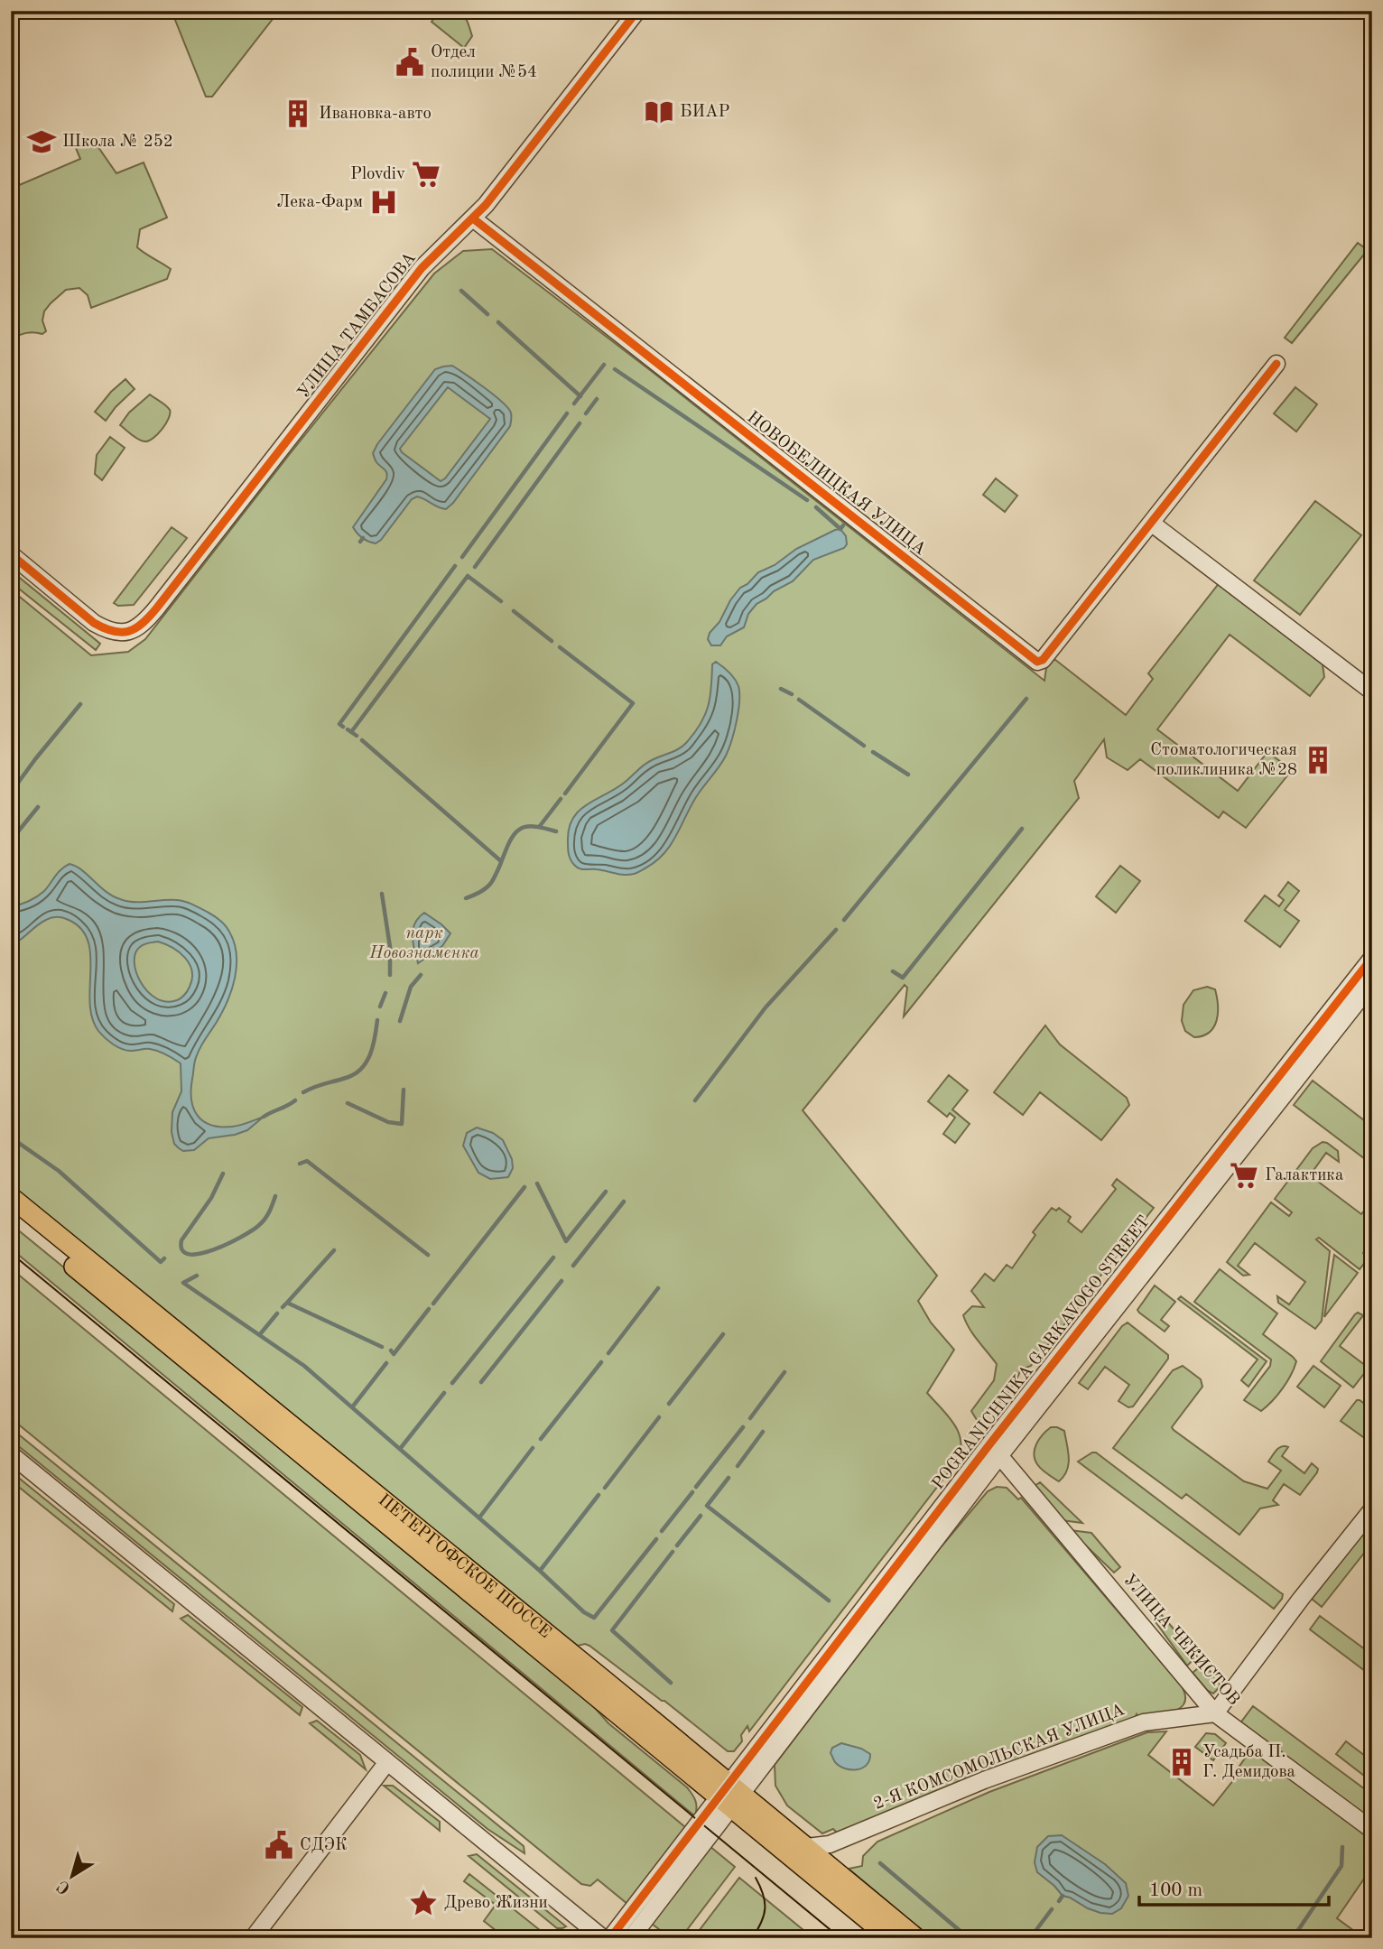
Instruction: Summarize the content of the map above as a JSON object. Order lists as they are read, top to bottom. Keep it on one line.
{"streets":{"main road":["ПЕТЕРГОФСКОЕ ШОССЕ"],"street":["УЛИЦА ТАМБАСОВА","НОВОБЕЛИЦКАЯ УЛИЦА","POGRANICHNIKA GARKAVOGO STREET","УЛИЦА ЧЕКИСТОВ","2-Я КОМСОМОЛЬСКАЯ УЛИЦА"]},"crossings":[["УЛИЦА ТАМБАСОВА","НОВОБЕЛИЦКАЯ УЛИЦА"],["POGRANICHNIKA GARKAVOGO STREET","УЛИЦА ЧЕКИСТОВ"],["ПЕТЕРГОФСКОЕ ШОССЕ","2-Я КОМСОМОЛЬСКАЯ УЛИЦА"],["УЛИЦА ЧЕКИСТОВ","2-Я КОМСОМОЛЬСКАЯ УЛИЦА"]],"parks":["парк Новознаменка"],"places":{"public building":["Отдел полиции №54","СДЭК"],"library":["БИАР"],"building":["Ивановка-авто","Стоматологическая поликлиника №28","Усадьба П. Г. Демидова"],"school or university":["Школа № 252"],"supermarket":["Plovdiv","Галактика"],"hospital":["Лека-Фарм"],"place":["Древо Жизни"]},"scale_bar":"100 m","north":"bottom left"}
